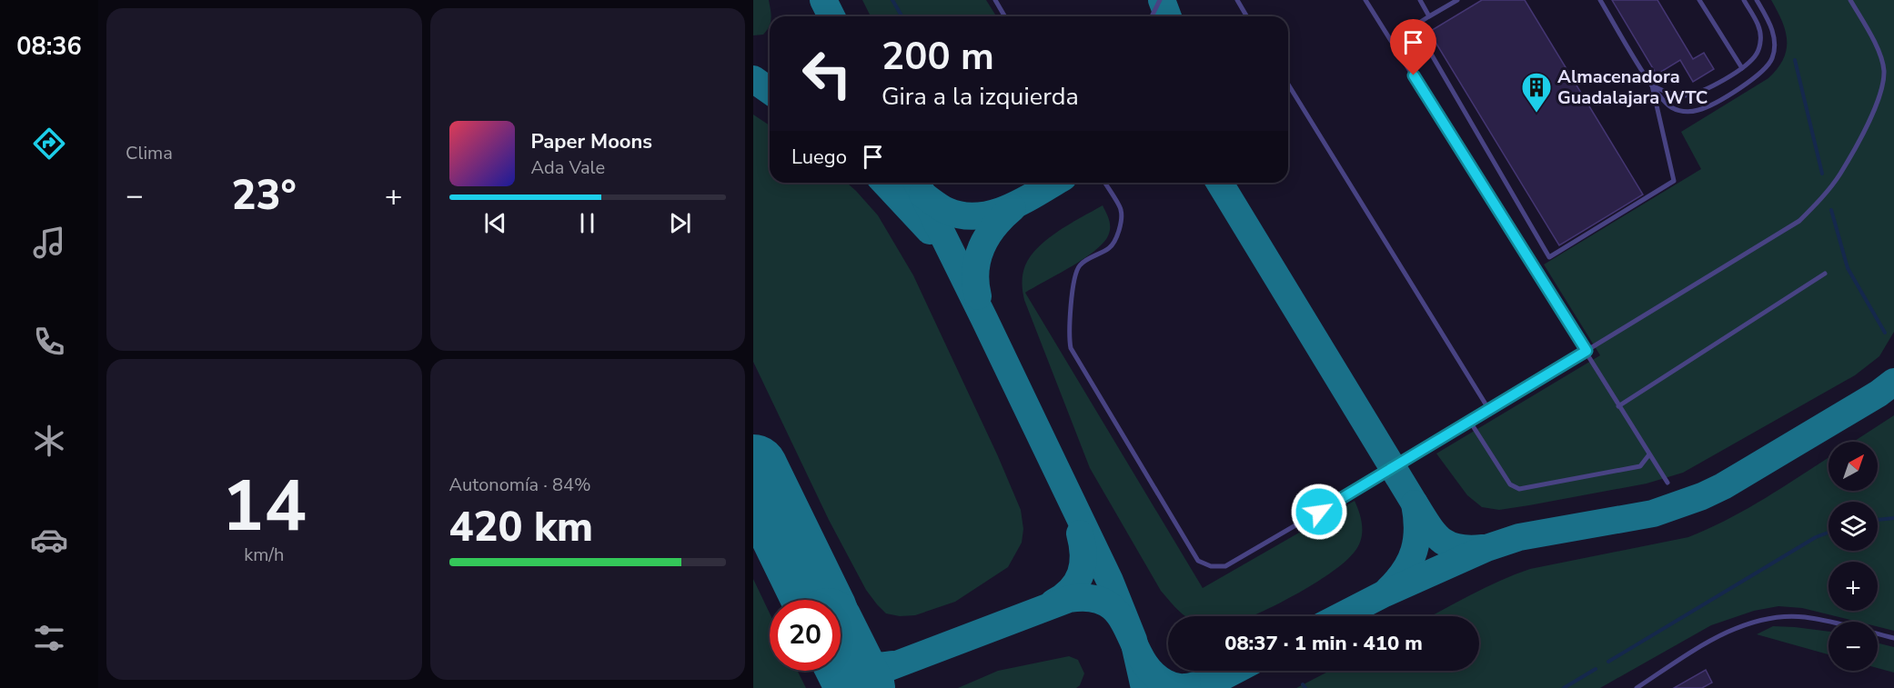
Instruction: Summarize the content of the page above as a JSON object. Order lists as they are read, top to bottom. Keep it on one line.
{"places":{"building":["Almacenadora Guadalajara WTC"]},"north":"top right","page":{"tabs":"08:36","tile":["Clima",["14","km/h"],["Autonomía · 84%","420 km"]],"turn":["200 m","Gira a la izquierda"],"song":["Paper Moons","Ada Vale"],"then":"Luego","heat":["−","23°","+"],"map_buttons":["+","−"],"limit":"20","trip":"08:37 · 1 min · 410 m"}}
